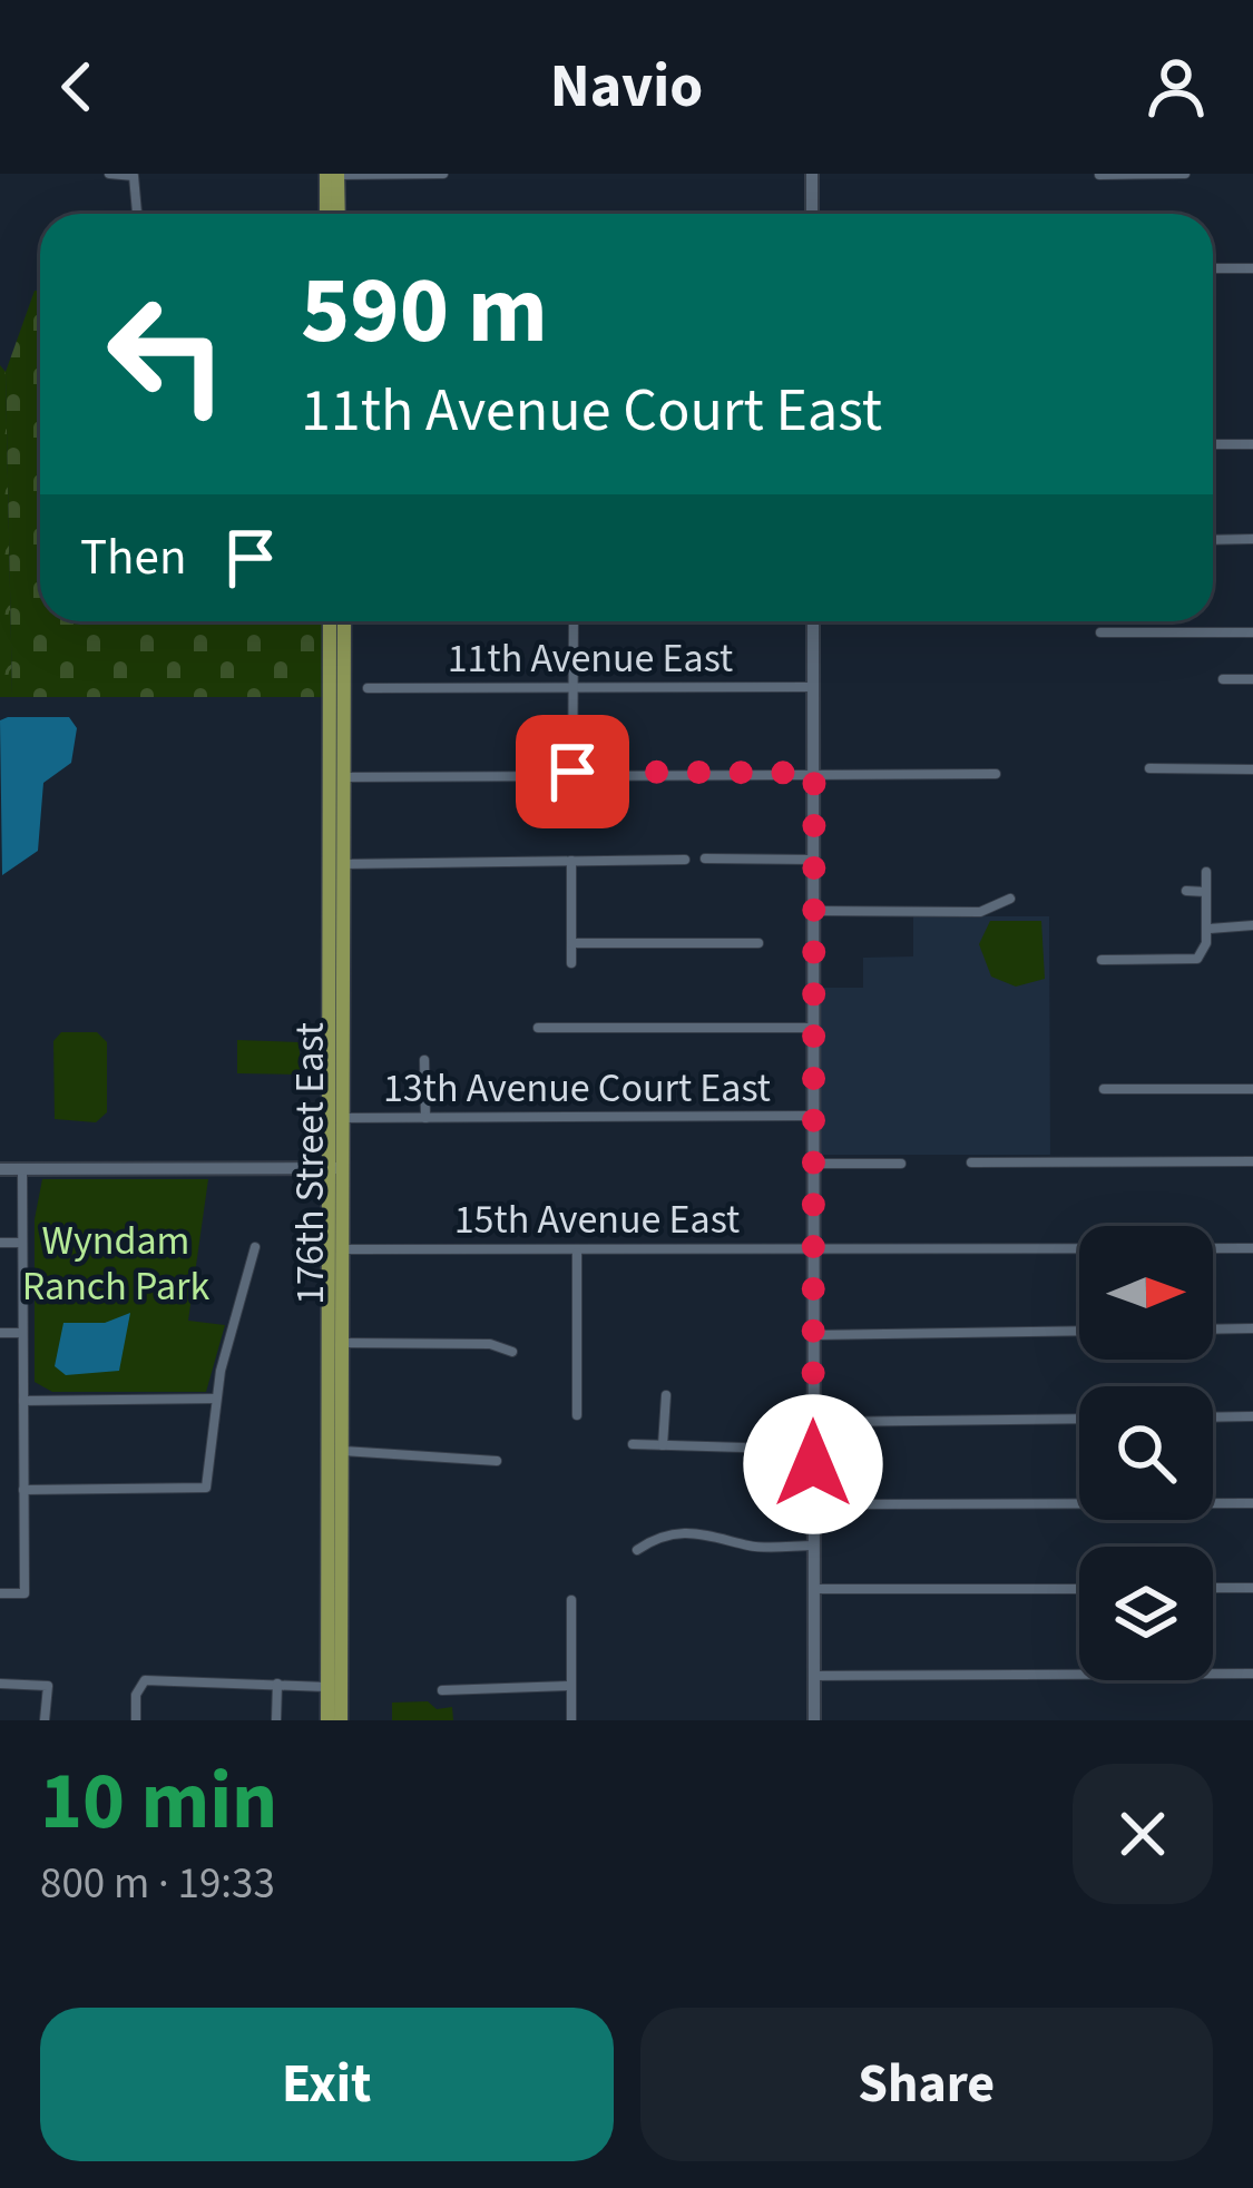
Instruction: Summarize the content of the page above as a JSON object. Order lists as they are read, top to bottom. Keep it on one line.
{"streets":{"main road":["176th Street East"],"street":["11th Avenue East","13th Avenue Court East","15th Avenue East"]},"crossings":[["13th Avenue Court East","176th Street East"],["176th Street East","15th Avenue East"]],"parks":["Wyndam Ranch Park"],"north":"right","page":{"header":"Navio","turn":["590 m","11th Avenue Court East"],"then":"Then","heading":["10 min","800 m · 19:33"],"buttons":["Exit","Share"]}}
